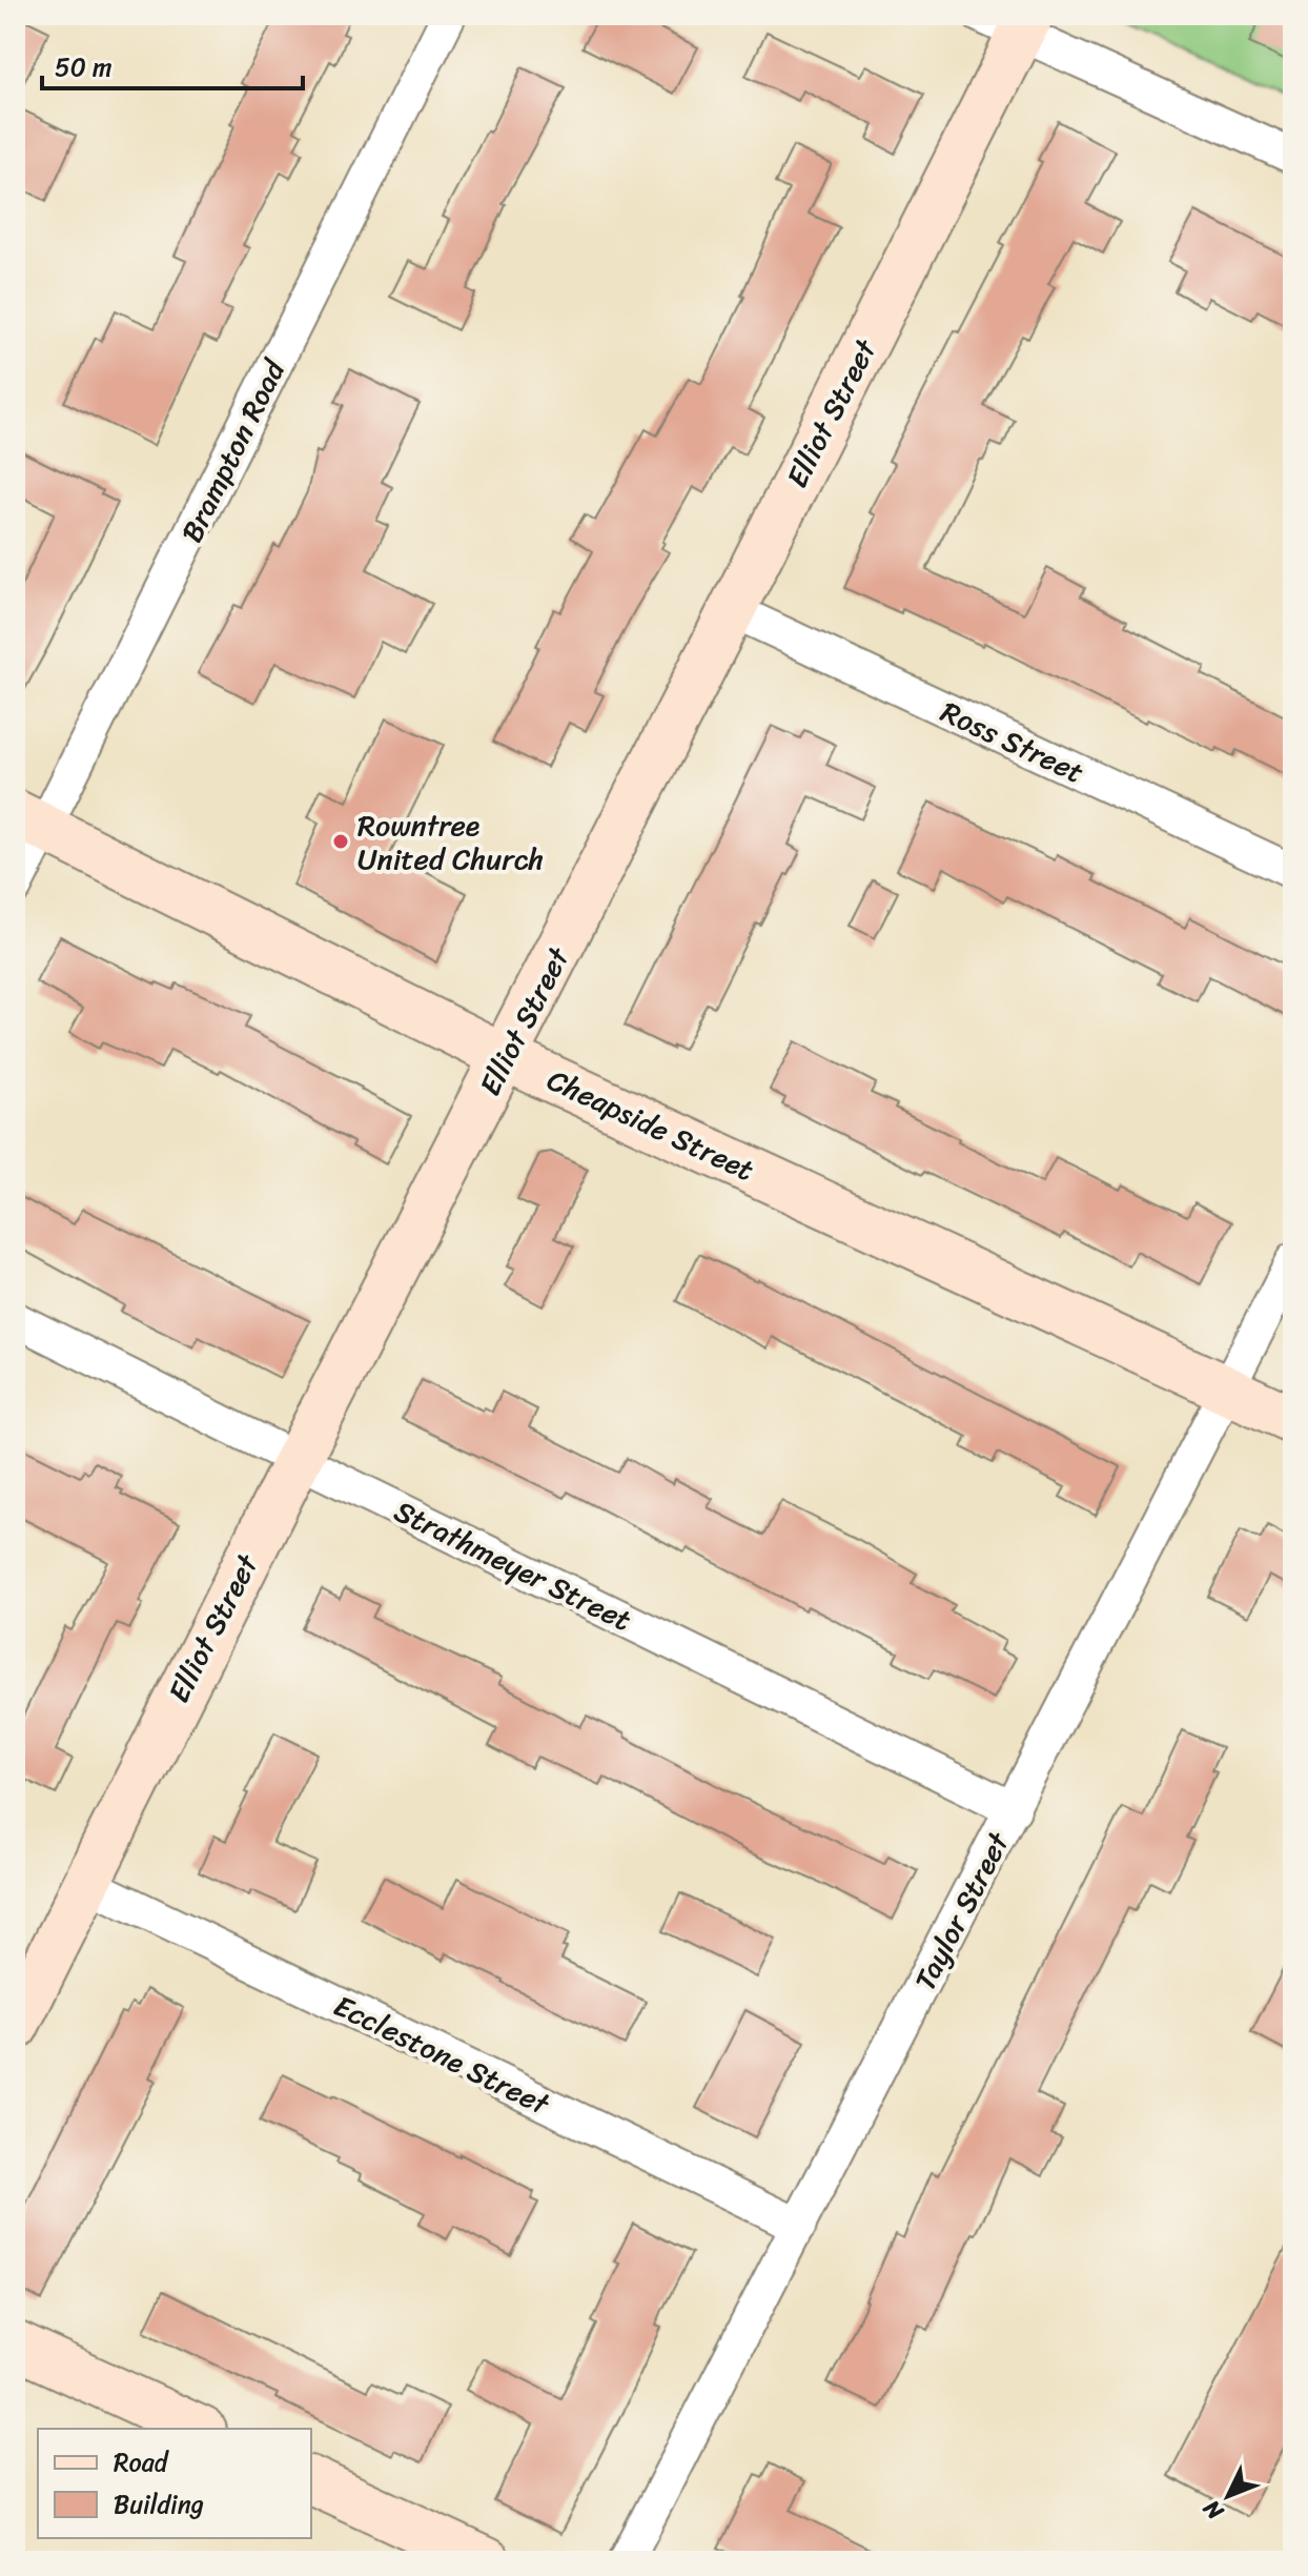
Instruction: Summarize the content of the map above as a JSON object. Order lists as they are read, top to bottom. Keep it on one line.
{"streets":{"street":["Elliot Street","Brampton Road","Ross Street","Cheapside Street","Strathmeyer Street","Taylor Street","Ecclestone Street"]},"crossings":[["Elliot Street","Ross Street"],["Elliot Street","Cheapside Street"],["Elliot Street","Strathmeyer Street"],["Elliot Street","Ecclestone Street"],["Brampton Road","Cheapside Street"],["Cheapside Street","Taylor Street"],["Strathmeyer Street","Taylor Street"],["Taylor Street","Ecclestone Street"]],"places":["Rowntree United Church"],"legend":["Road","Building"],"scale_bar":"50 m","north":"bottom left"}
